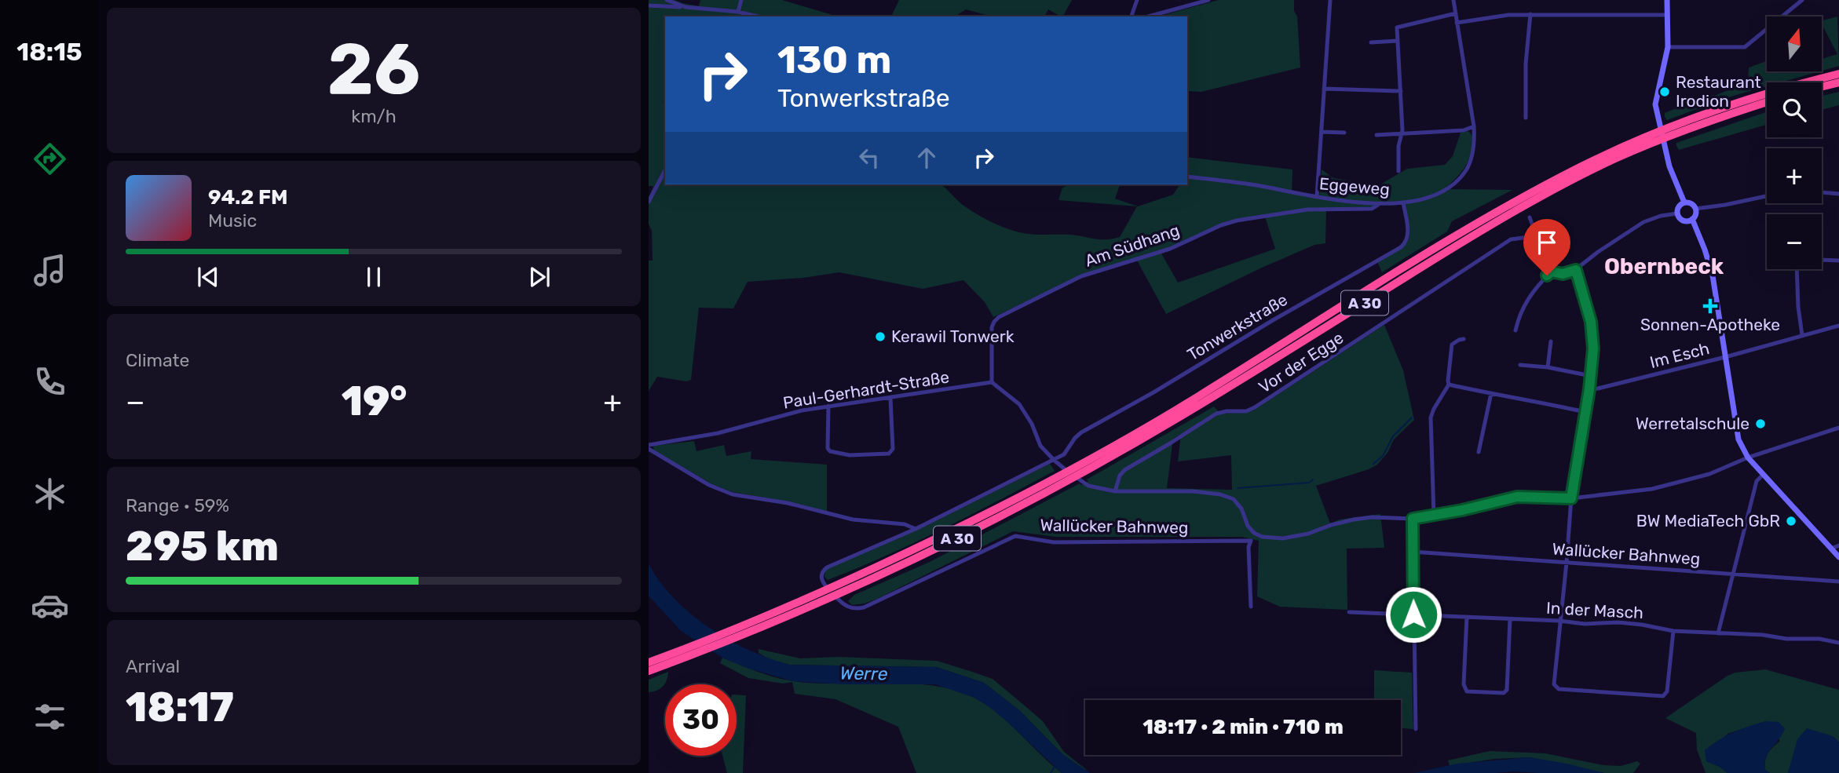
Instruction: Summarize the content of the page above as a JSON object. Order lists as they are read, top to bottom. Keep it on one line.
{"streets":{"highway":["A 30"],"street":["Eggeweg","Am Südhang","Tonwerkstraße","Im Esch","Vor der Egge","Paul-Gerhardt-Straße","Wallücker Bahnweg","In der Masch"]},"crossings":[["Eggeweg","Am Südhang"],["Eggeweg","Tonwerkstraße"],["Am Südhang","Paul-Gerhardt-Straße"],["Tonwerkstraße","Wallücker Bahnweg"]],"districts":["Obernbeck"],"water":["Werre"],"places":{"other":["Restaurant Irodion","Kerawil Tonwerk","Werretalschule","BW MediaTech GbR"],"health":["Sonnen-Apotheke"]},"north":"top","page":{"tabs":"18:15","tile":[["26","km/h"],"Climate",["Range · 59%","295 km"],["Arrival","18:17"]],"map_buttons":["+","−"],"turn":["130 m","Tonwerkstraße"],"song":["94.2 FM","Music"],"heat":["−","19°","+"],"limit":"30","trip":"18:17 · 2 min · 710 m"}}
